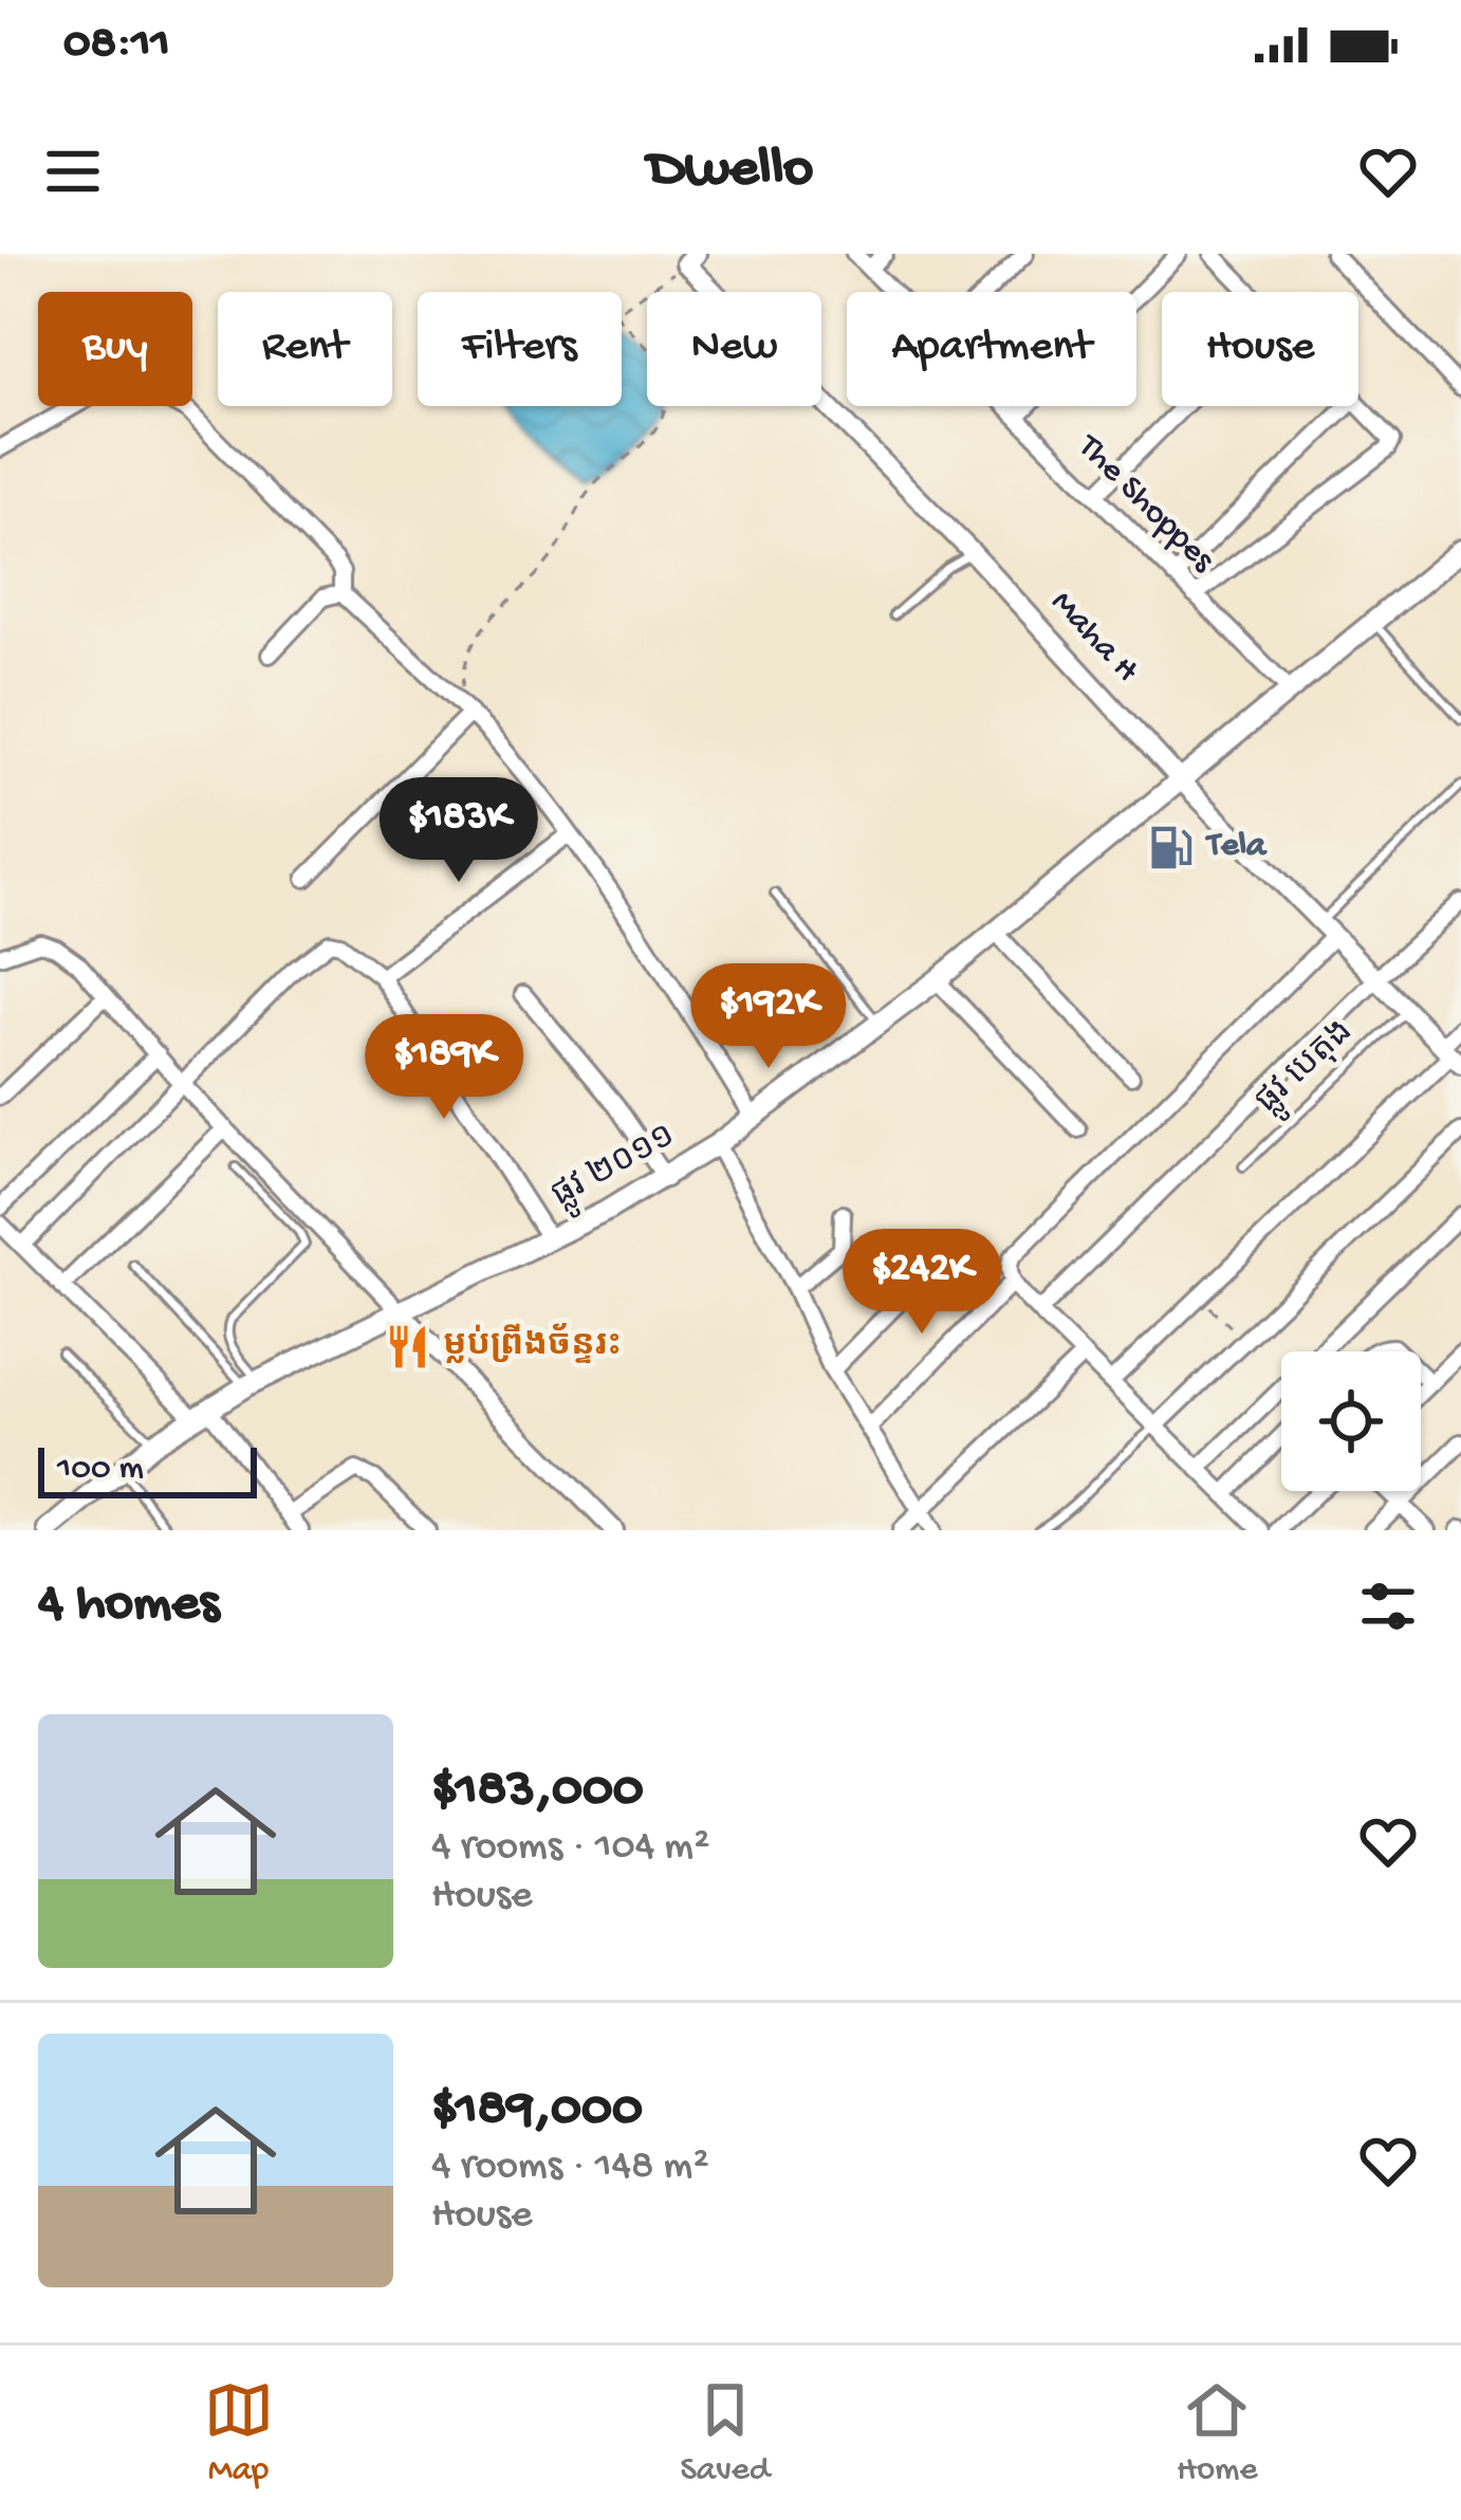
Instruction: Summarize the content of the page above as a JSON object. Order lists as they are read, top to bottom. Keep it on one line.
{"streets":{"main road":["ផ្លូវ ២០១១"],"street":["The Shoppes","Maha H"],"lane":["ផ្លូវ បេតុង"]},"crossings":[["The Shoppes","ផ្លូវ ២០១១"],["Maha H","ផ្លូវ បេតុង"],["Maha H","ផ្លូវ ២០១១"]],"places":{"fuel station":["Tela"],"restaurant":["ម្លប់ព្រីងច័ន្ទរះ"]},"scale_bar":"100 m","page":{"status":"08:11","header":"Dwello","chip":["Buy","Rent","Filters","New","Apartment","House"],"price":["$183K","$192K","$189K","$242K"],"scale":"100 m","heading":"4 homes","list":[{"name":"$183,000","note":"4 rooms · 104 m² · House"},{"name":"$189,000","note":"4 rooms · 148 m² · House"}],"tabs":["Map","Saved","Home"]}}
